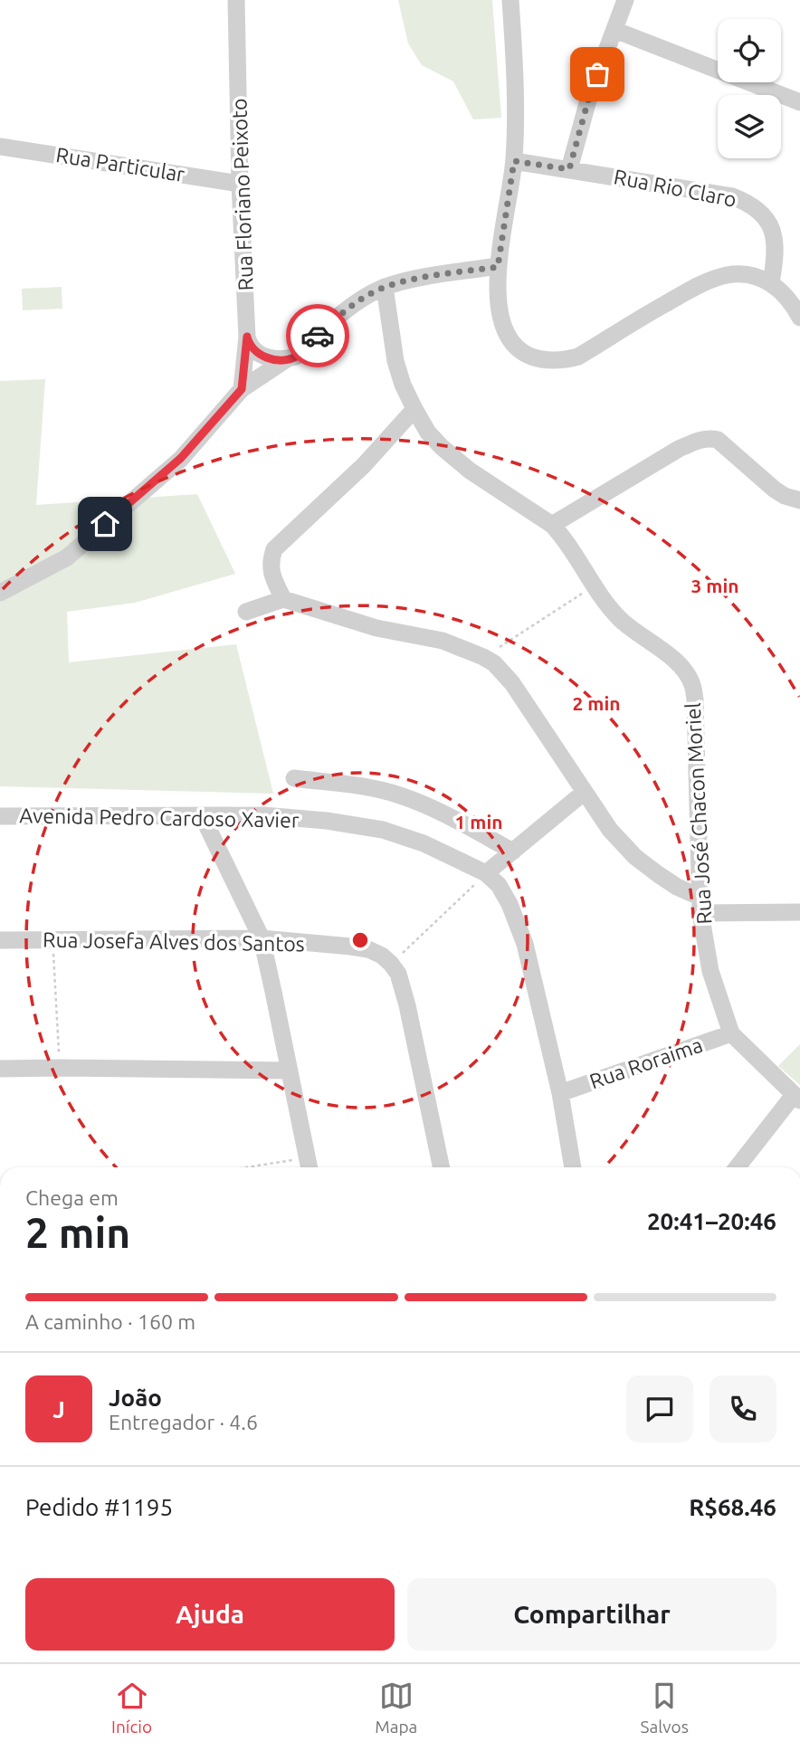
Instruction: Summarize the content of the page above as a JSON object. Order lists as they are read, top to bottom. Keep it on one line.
{"streets":{"street":["Rua Particular","Rua Rio Claro","Rua Floriano Peixoto","Rua José Chacon Moriel","Avenida Pedro Cardoso Xavier","Rua Josefa Alves dos Santos","Rua Roraima"]},"crossings":[["Rua Particular","Rua Floriano Peixoto"],["Rua José Chacon Moriel","Rua Roraima"],["Avenida Pedro Cardoso Xavier","Rua Roraima"]],"page":{"heading":["2 min","Chega em","20:41–20:46"],"panel":["João","Entregador · 4.6","Pedido #1195","R$68.46"],"bar":"A caminho · 160 m","round":"J","buttons":["Ajuda","Compartilhar"],"tabs":["Início","Mapa","Salvos"]},"rings":["3 min","2 min","1 min"]}
